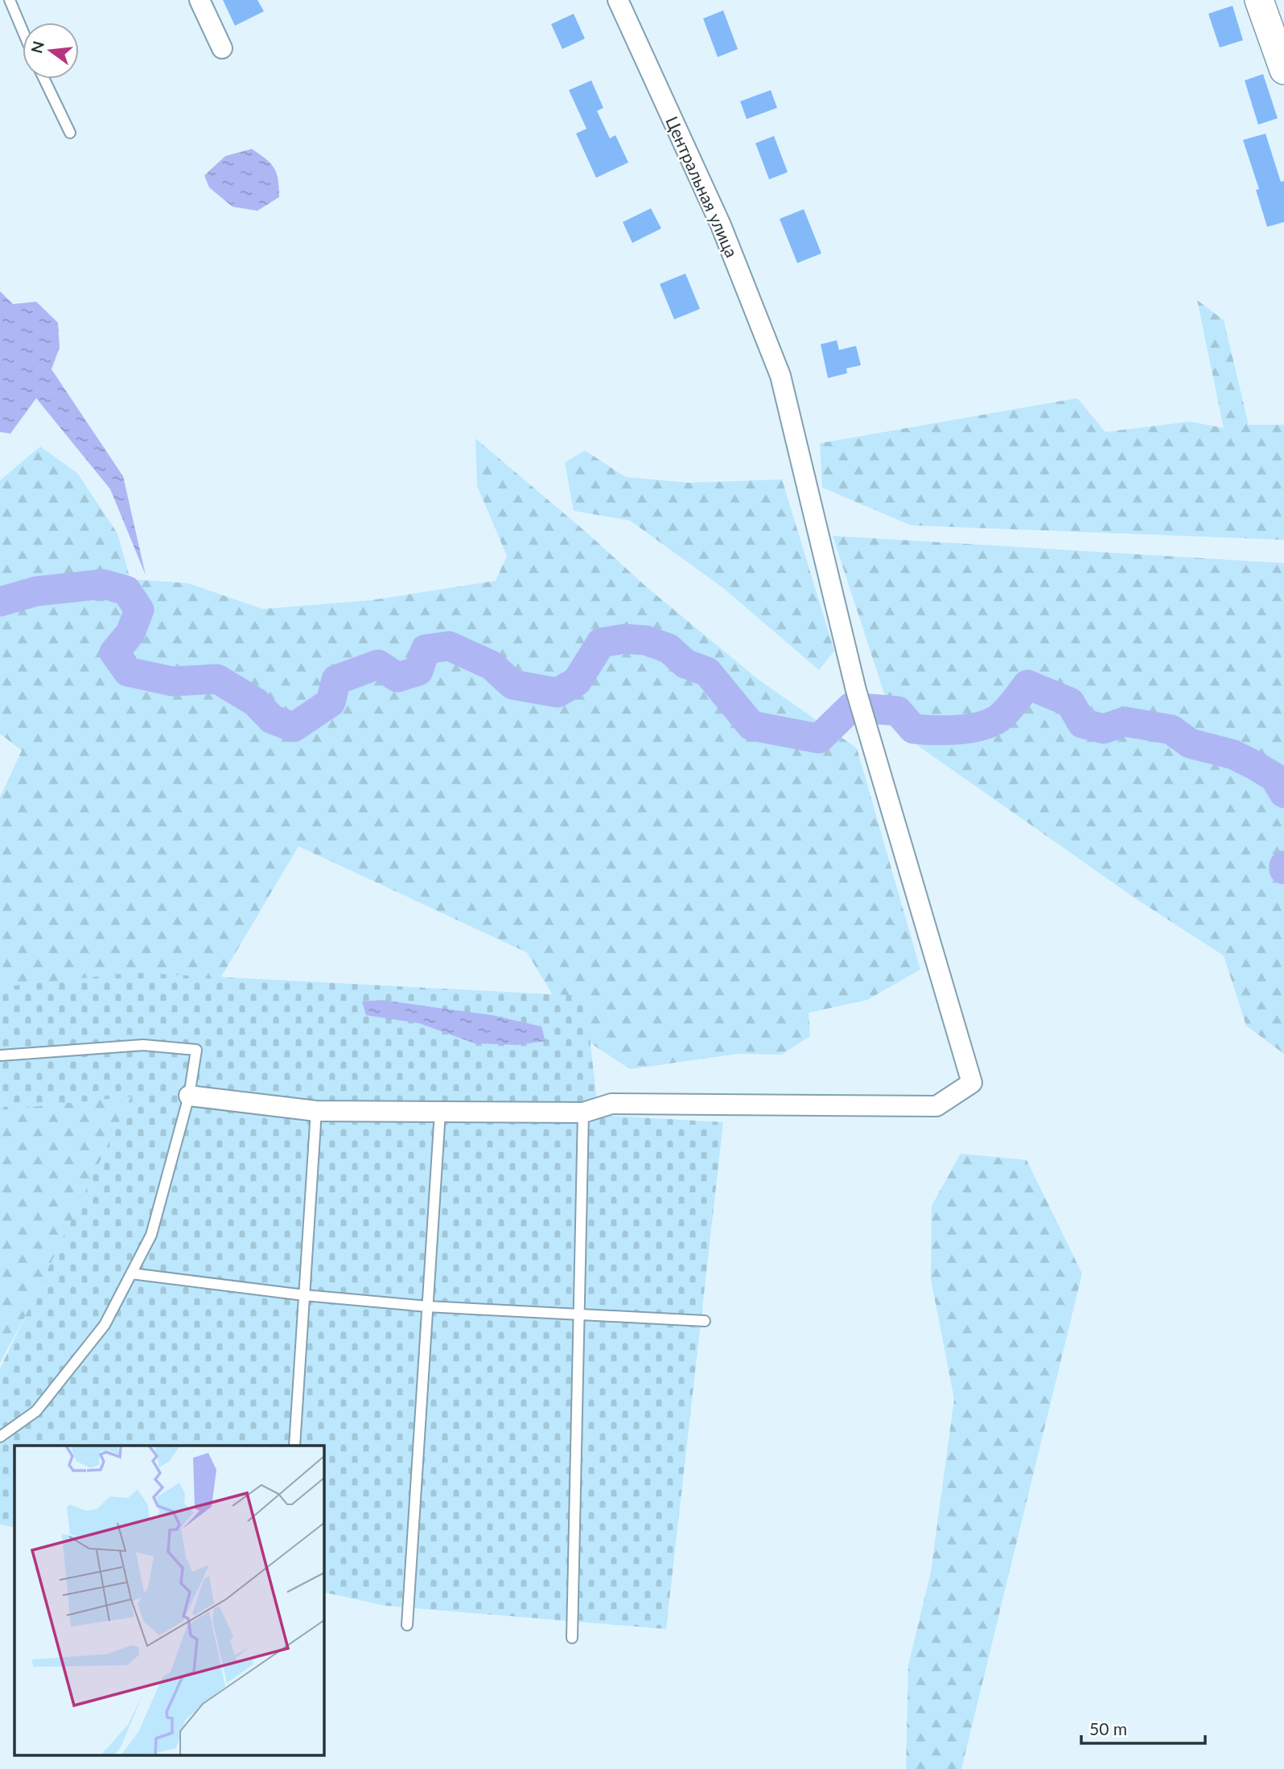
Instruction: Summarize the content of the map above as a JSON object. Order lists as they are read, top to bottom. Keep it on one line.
{"streets":{"street":["Центральная улица"]},"scale_bar":"50 m","north":"left"}
